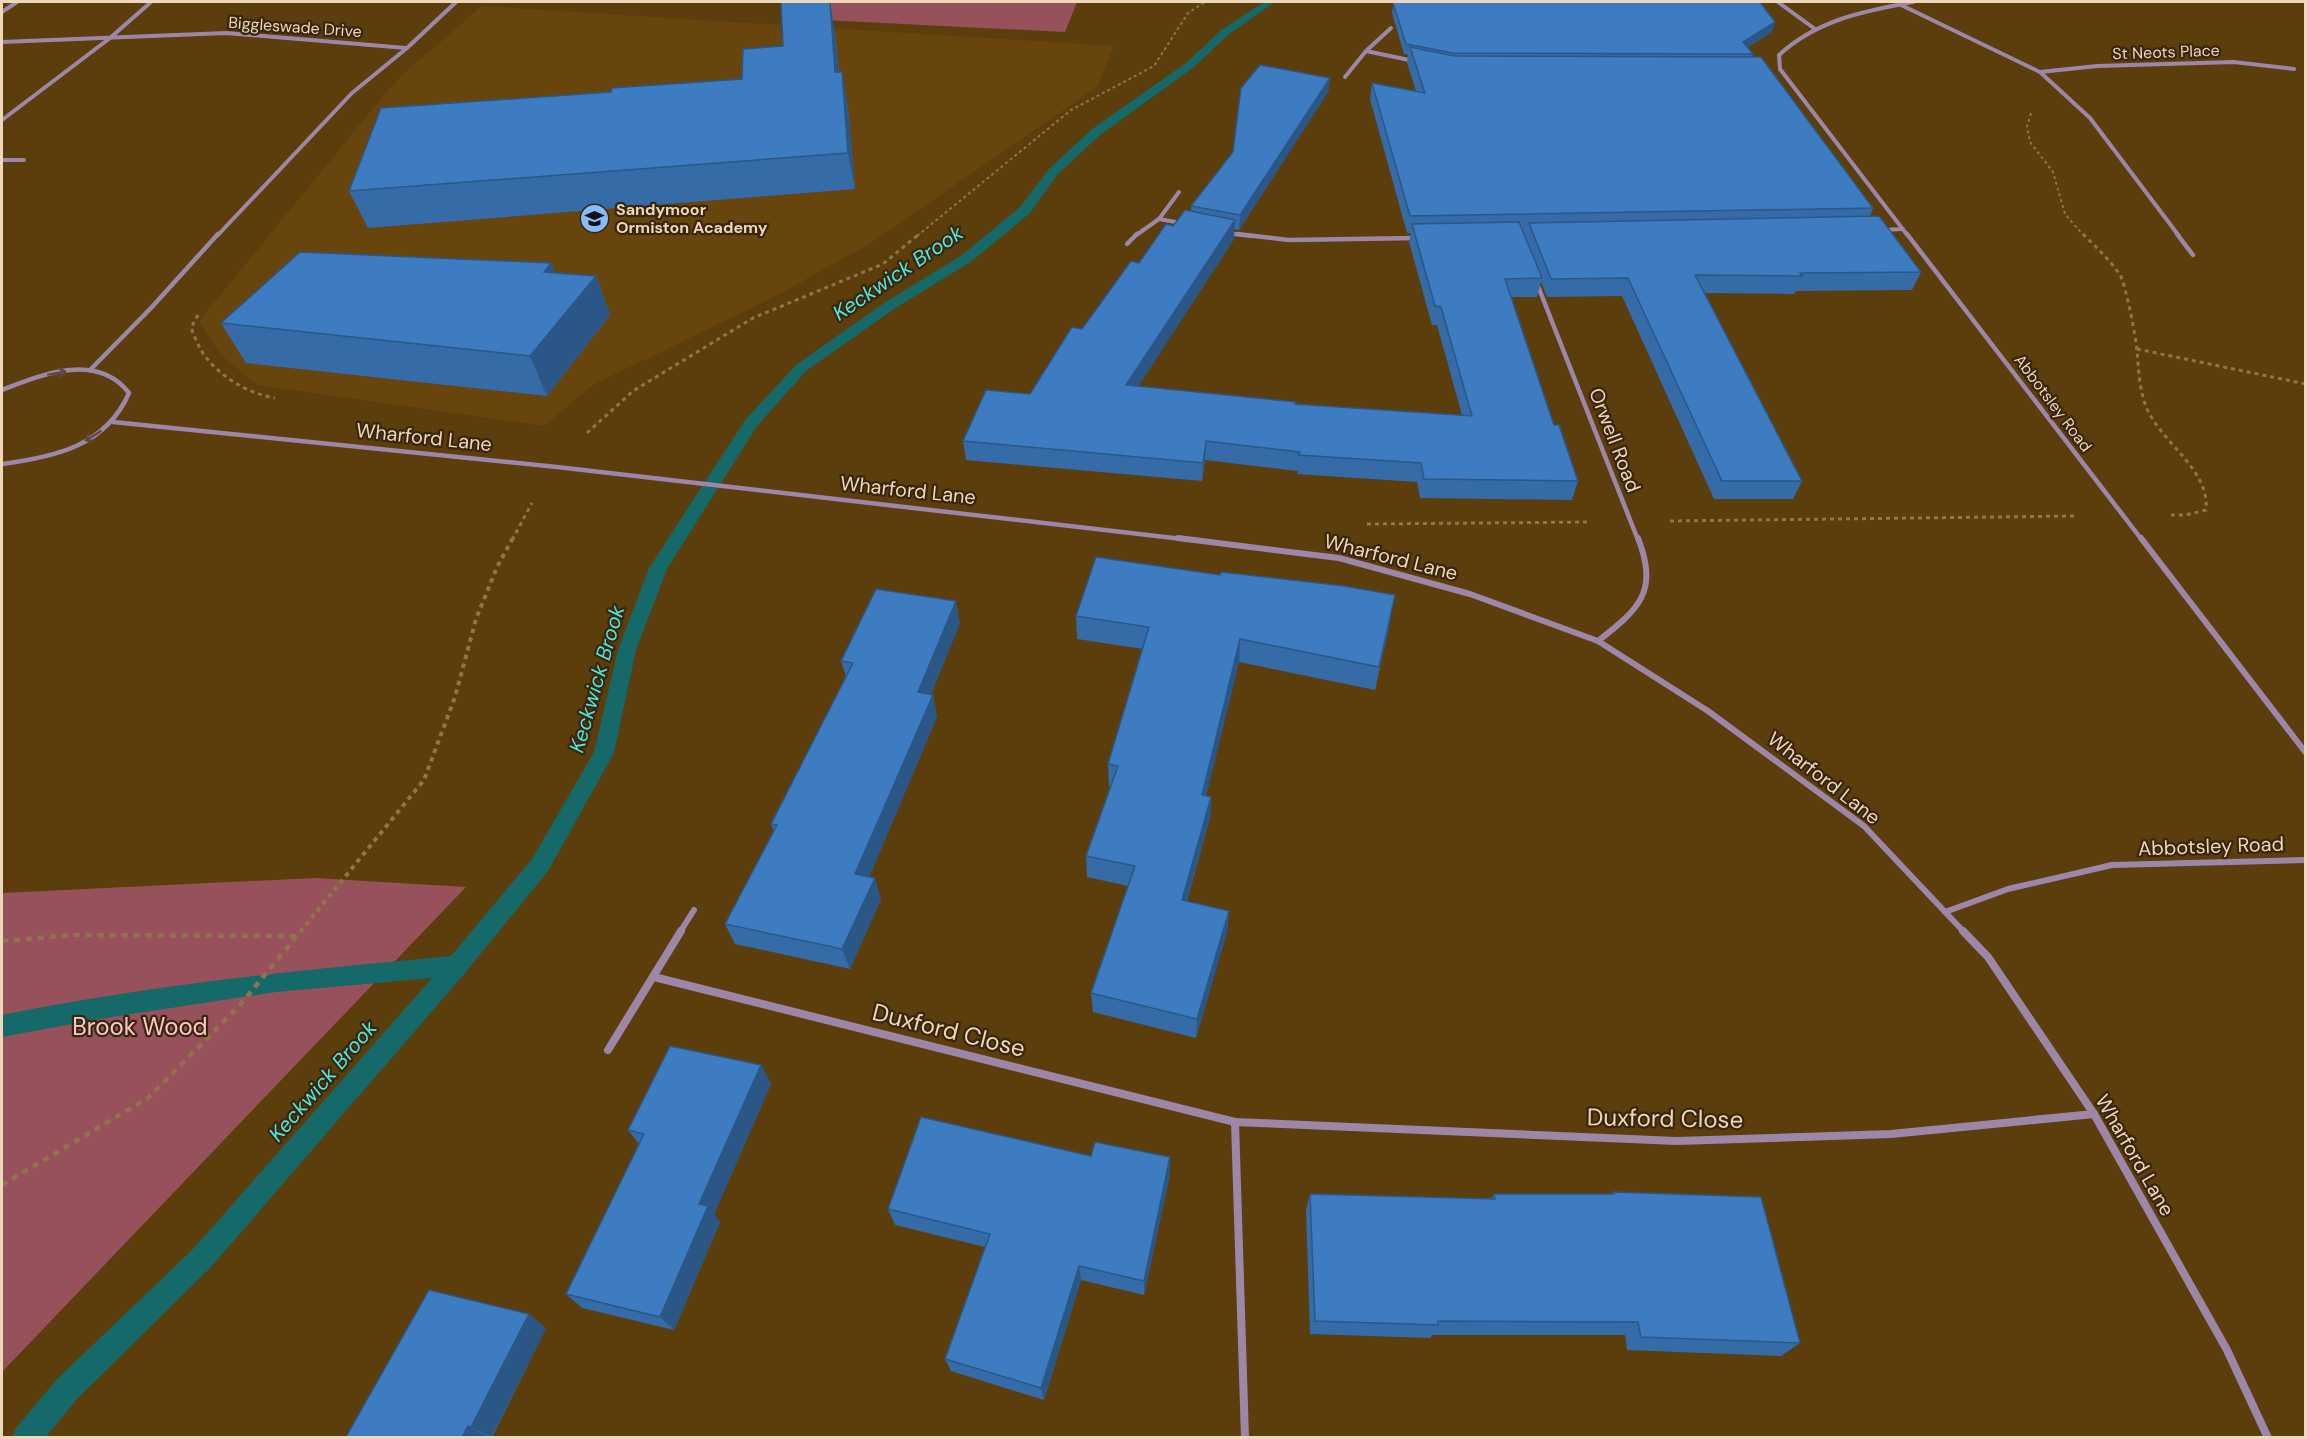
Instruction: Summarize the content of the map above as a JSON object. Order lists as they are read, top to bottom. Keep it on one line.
{"streets":{"street":["Biggleswade Drive","St Neots Place","Abbotsley Road","Wharford Lane","Orwell Road","Duxford Close"]},"crossings":[["Abbotsley Road","Wharford Lane"],["Wharford Lane","Orwell Road"],["Wharford Lane","Duxford Close"]],"water":["Keckwick Brook"],"parks":["Brook Wood"],"places":{"school or university":["Sandymoor Ormiston Academy"]}}
